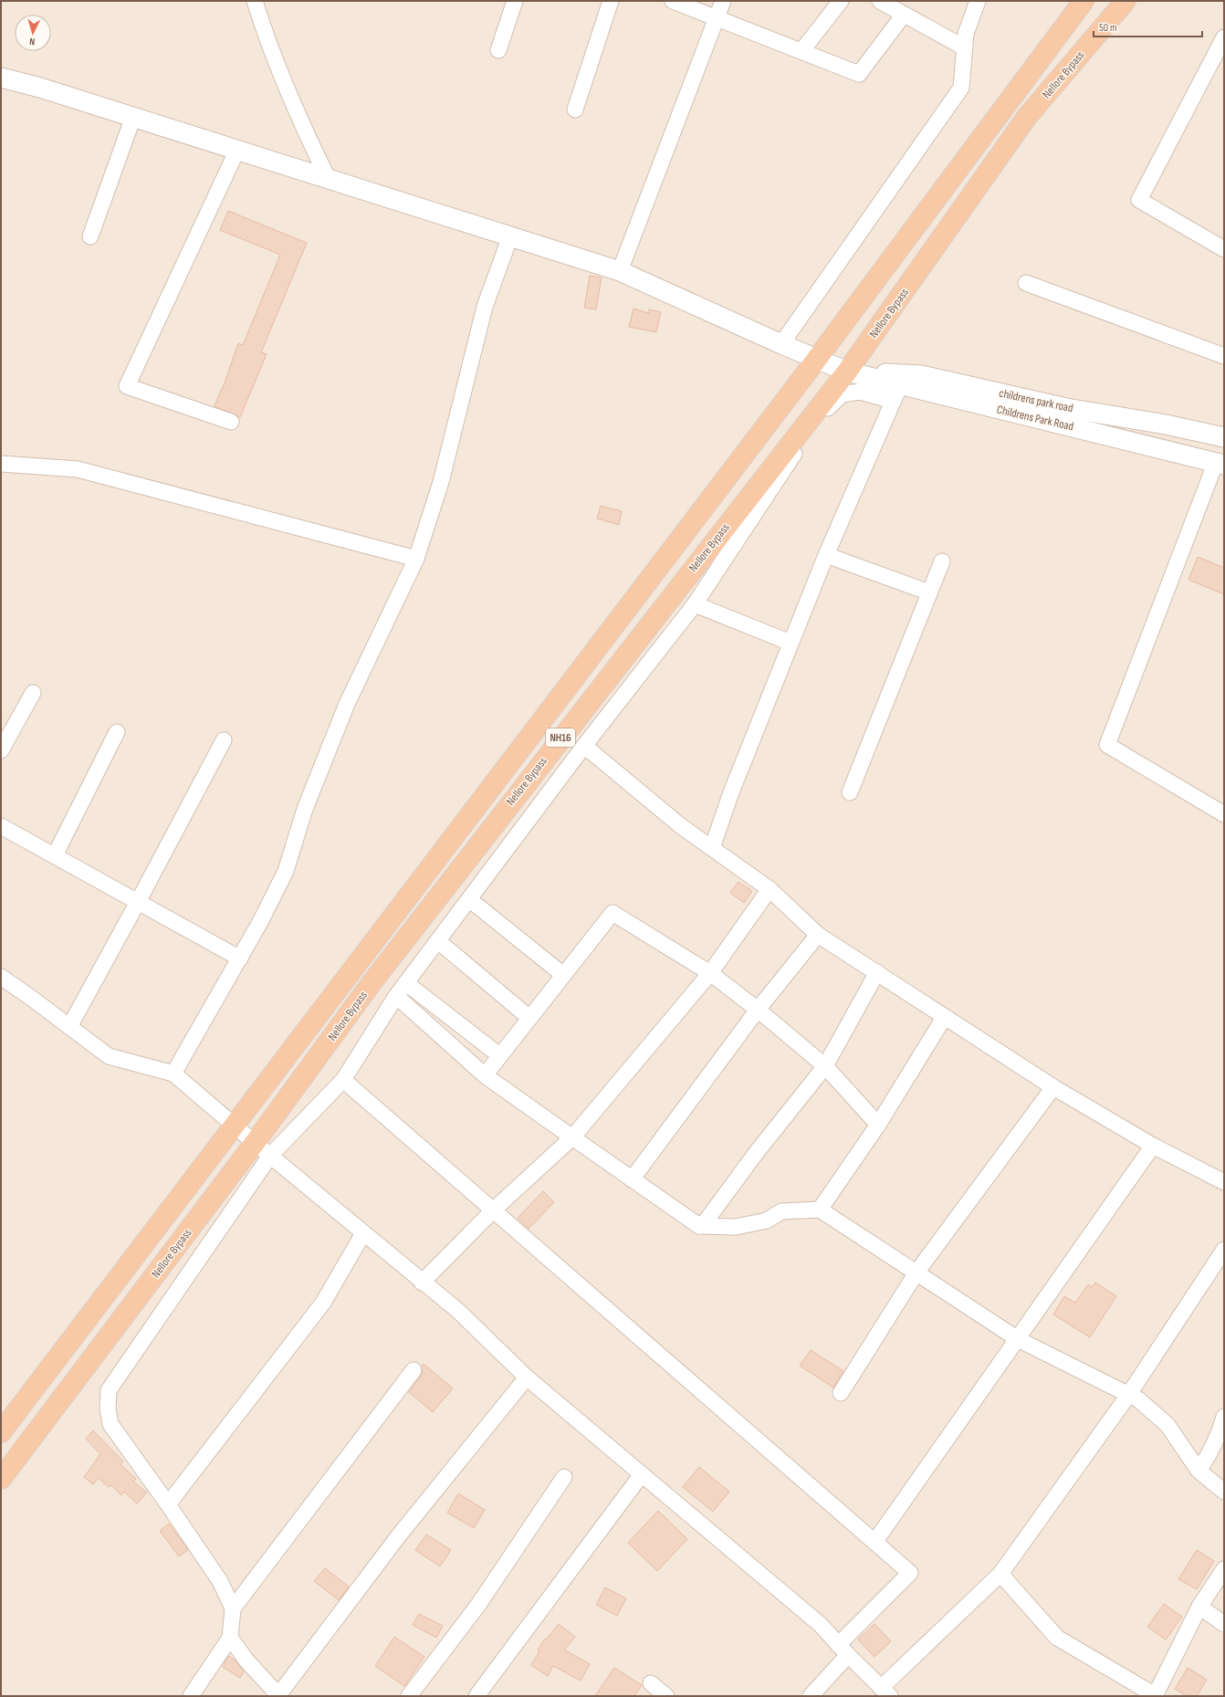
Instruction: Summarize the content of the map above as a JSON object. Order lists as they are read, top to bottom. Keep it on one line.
{"streets":{"highway":["Nellore Bypass","NH16"],"street":["childrens park road","Childrens Park Road"]},"crossings":[["Nellore Bypass","childrens park road"],["childrens park road","Childrens Park Road"]],"scale_bar":"50 m","north":"bottom"}
